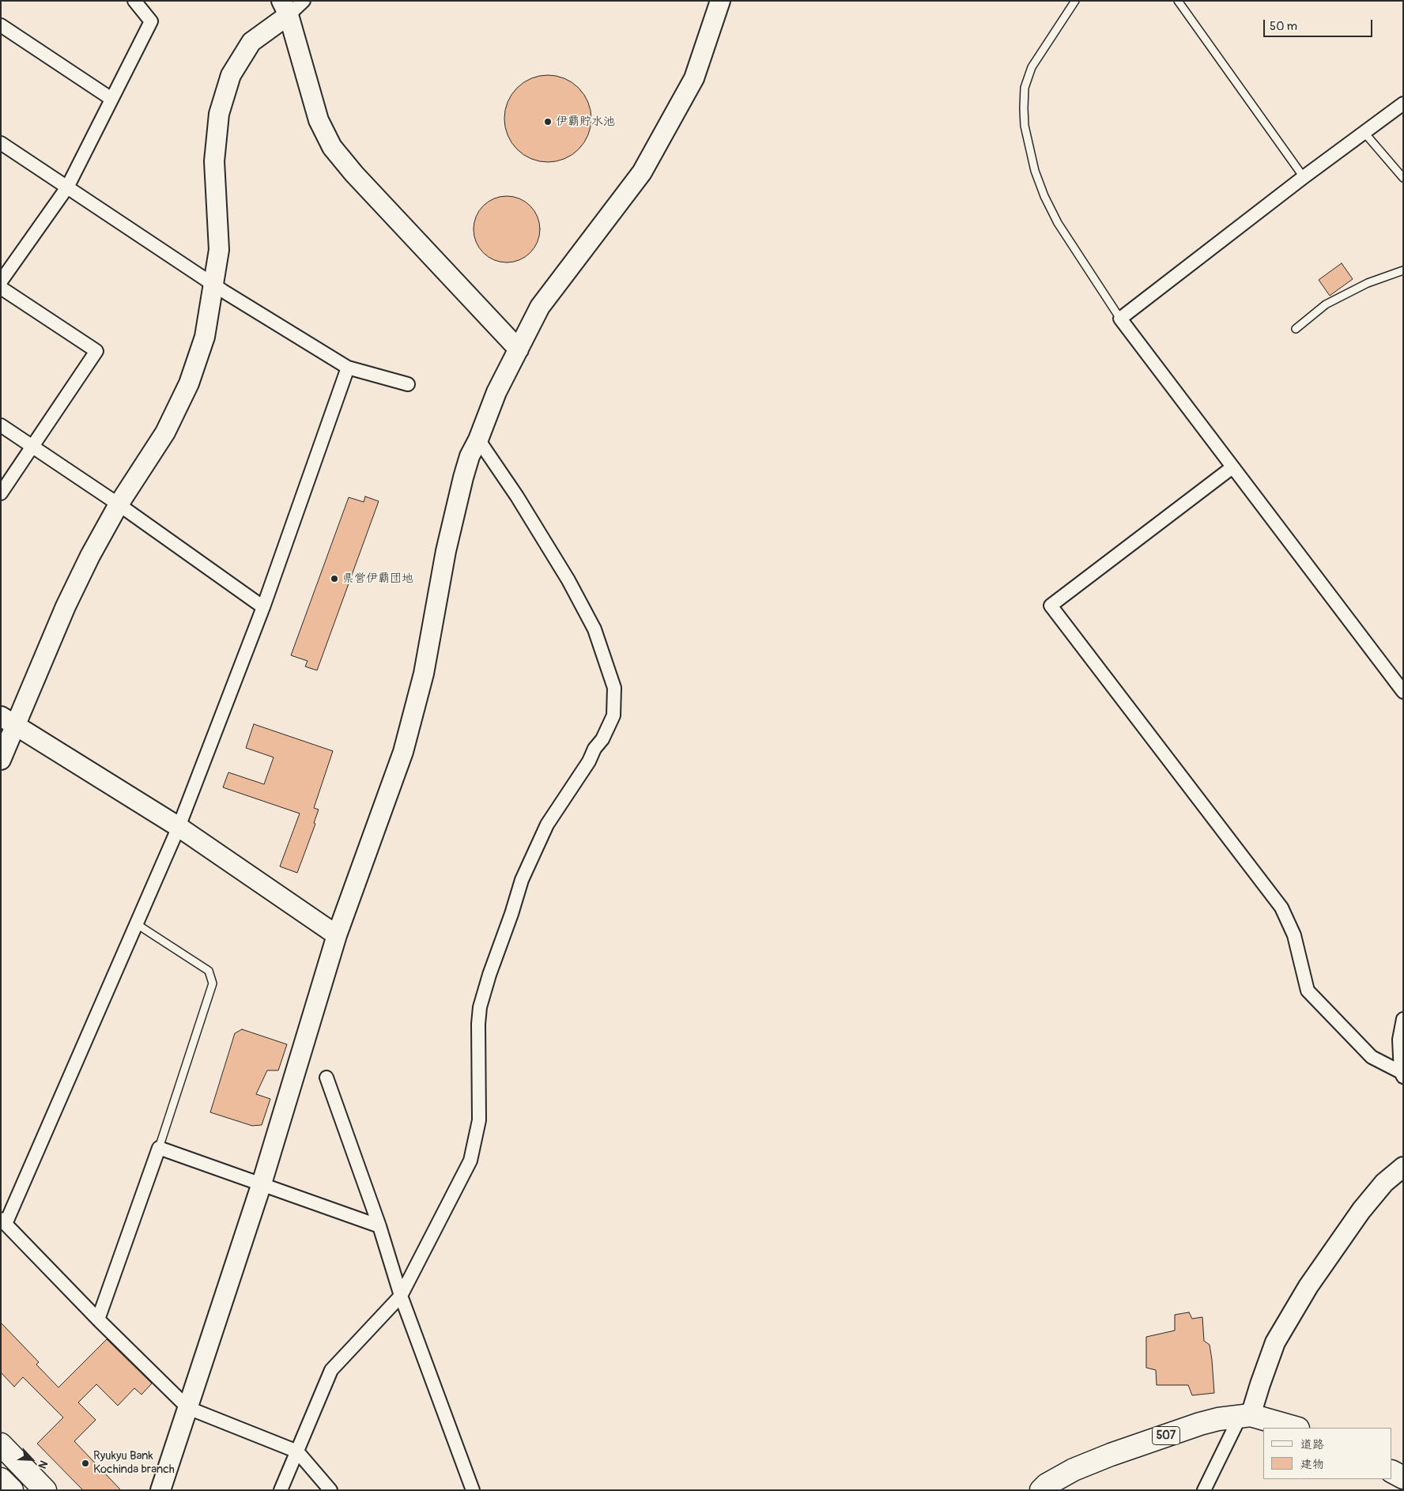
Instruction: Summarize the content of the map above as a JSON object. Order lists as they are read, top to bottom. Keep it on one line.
{"streets":{"highway":["507"]},"places":["伊覇貯水池","県営伊覇団地","Ryukyu Bank Kochinda branch"],"legend":["道路","建物"],"scale_bar":"50 m","north":"bottom right"}
